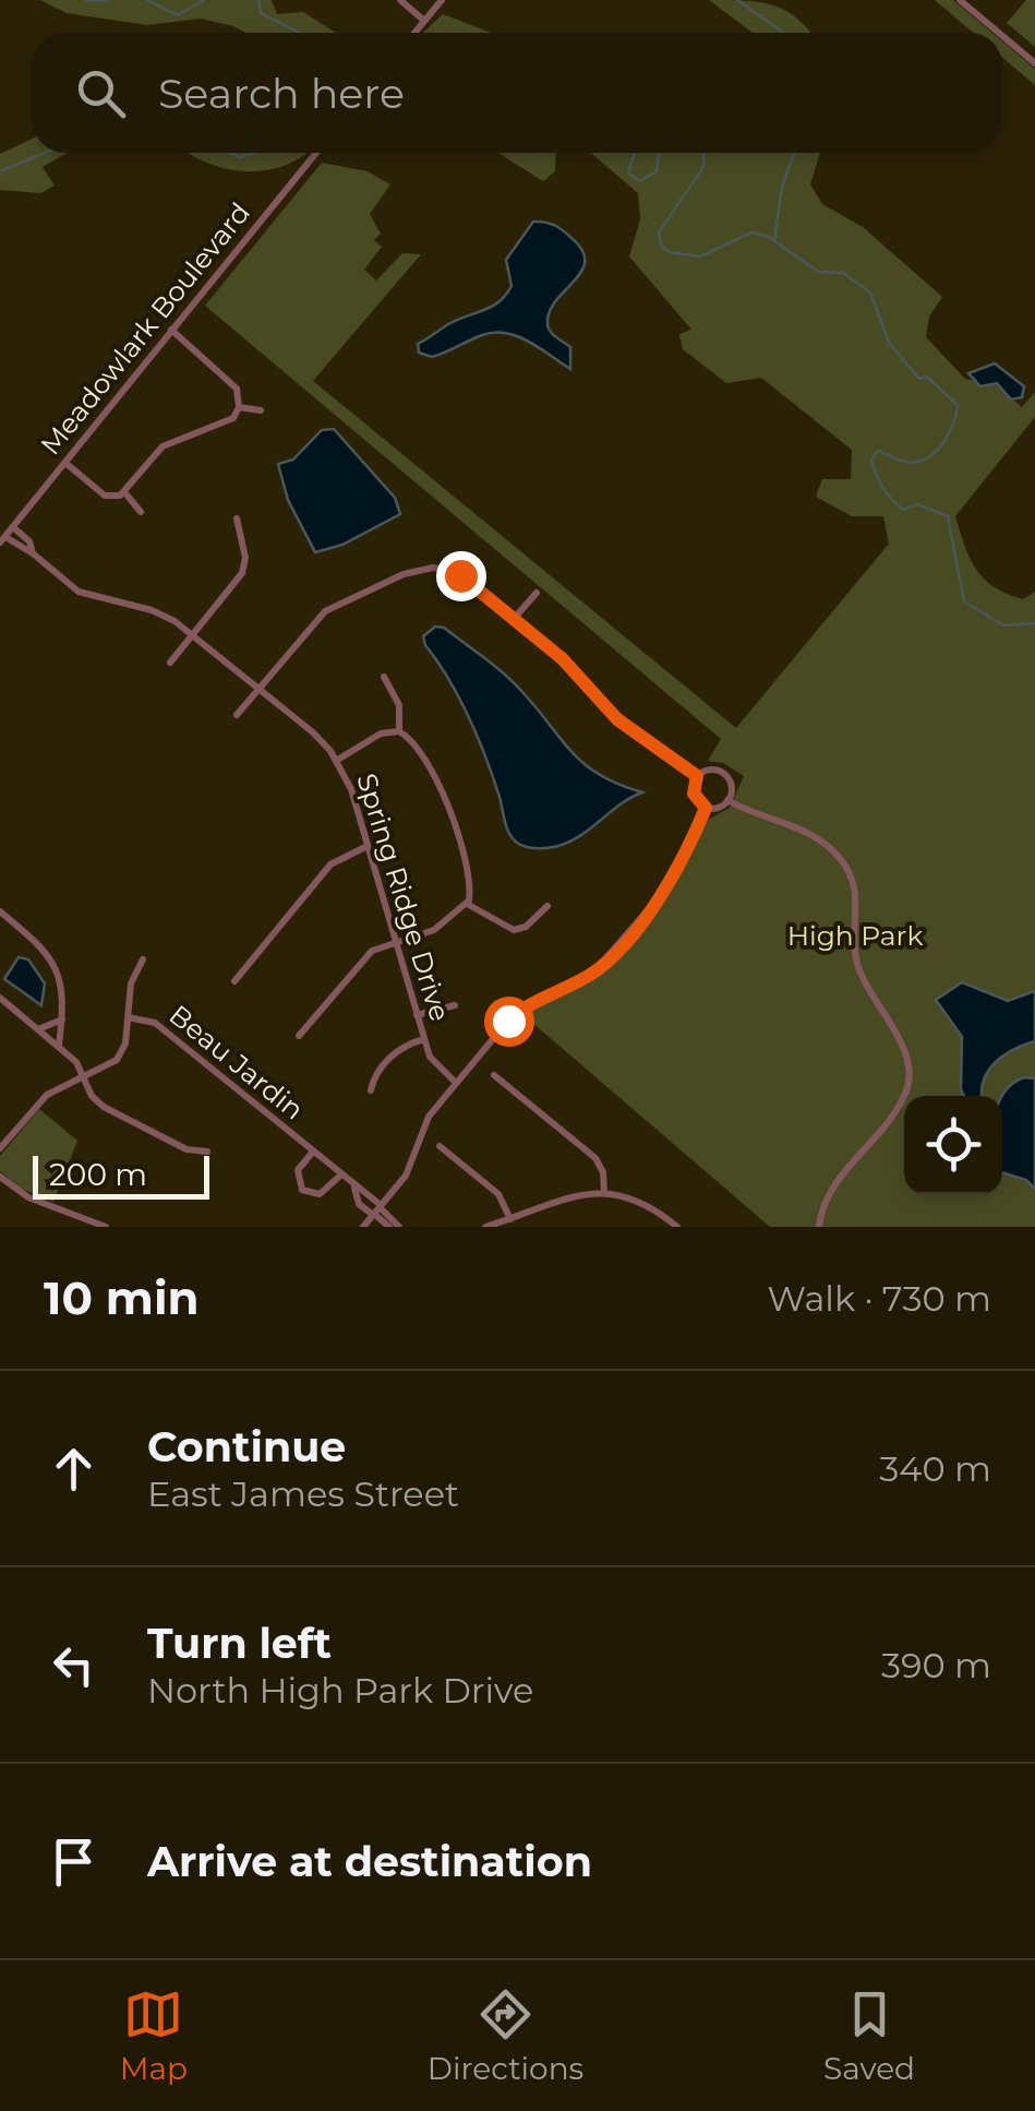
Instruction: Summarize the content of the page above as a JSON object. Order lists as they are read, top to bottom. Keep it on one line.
{"streets":{"street":["Meadowlark Boulevard","Spring Ridge Drive","Beau Jardin"]},"crossings":[["Meadowlark Boulevard","Spring Ridge Drive"]],"parks":["High Park"],"scale_bar":"200 m","page":{"search":"Search here","scale":"200 m","heading":["10 min","Walk · 730 m"],"list":[["Continue","East James Street","340 m"],["Turn left","North High Park Drive","390 m"],"Arrive at destination"],"nav":["Map","Directions","Saved"]}}
